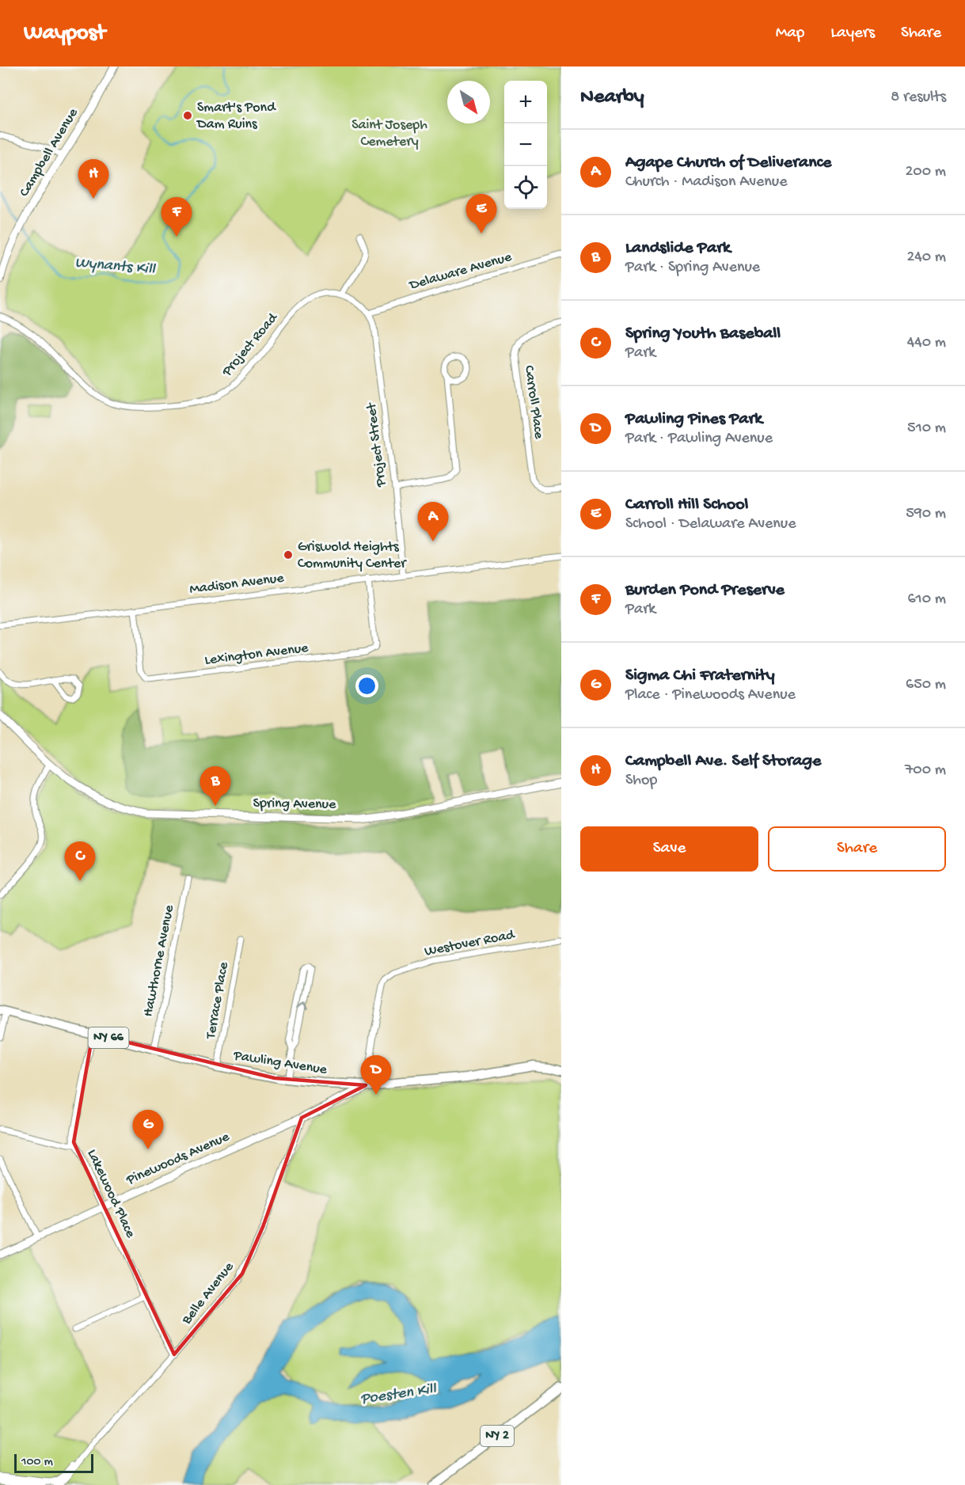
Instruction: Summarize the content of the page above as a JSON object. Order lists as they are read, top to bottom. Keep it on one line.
{"streets":{"main road":["NY 66","Pawling Avenue","NY 2"],"street":["Campbell Avenue","Delaware Avenue","Project Road","Carroll Place","Project Street","Madison Avenue","Lexington Avenue","Spring Avenue","Westover Road","Hawthorne Avenue","Terrace Place","Pinewoods Avenue","Lakewood Place","Belle Avenue"]},"crossings":[["Delaware Avenue","Project Street"],["Project Street","Madison Avenue"],["Madison Avenue","Lexington Avenue"],["Westover Road","Pawling Avenue"],["Westover Road","Pinewoods Avenue"],["Hawthorne Avenue","Pawling Avenue"],["Terrace Place","Pawling Avenue"],["Pawling Avenue","Pinewoods Avenue"],["Pawling Avenue","Lakewood Place"],["Pinewoods Avenue","Lakewood Place"],["Pinewoods Avenue","Belle Avenue"],["Lakewood Place","Belle Avenue"]],"water":["Wynants Kill","Poesten Kill"],"parks":["Saint Joseph Cemetery"],"places":["Smart's Pond Dam Ruins","Griswold Heights Community Center"],"scale_bar":"100 m","north":"bottom right","page":{"header":"Waypost","nav":["Map","Layers","Share"],"heading":["Nearby","8 results"],"map_buttons":["+","−"],"list":[{"mark":"A","name":"Agape Church of Deliverance","note":"Church · Madison Avenue","value":"200 m"},{"mark":"B","name":"Landslide Park","note":"Park · Spring Avenue","value":"240 m"},{"mark":"C","name":"Spring Youth Baseball","note":"Park","value":"440 m"},{"mark":"D","name":"Pawling Pines Park","note":"Park · Pawling Avenue","value":"510 m"},{"mark":"E","name":"Carroll Hill School","note":"School · Delaware Avenue","value":"590 m"},{"mark":"F","name":"Burden Pond Preserve","note":"Park","value":"610 m"},{"mark":"G","name":"Sigma Chi Fraternity","note":"Place · Pinewoods Avenue","value":"650 m"},{"mark":"H","name":"Campbell Ave. Self Storage","note":"Shop","value":"700 m"}],"pins":["H","E","F","A","B","C","D","G"],"buttons":["Save","Share"],"scale":"100 m"}}
